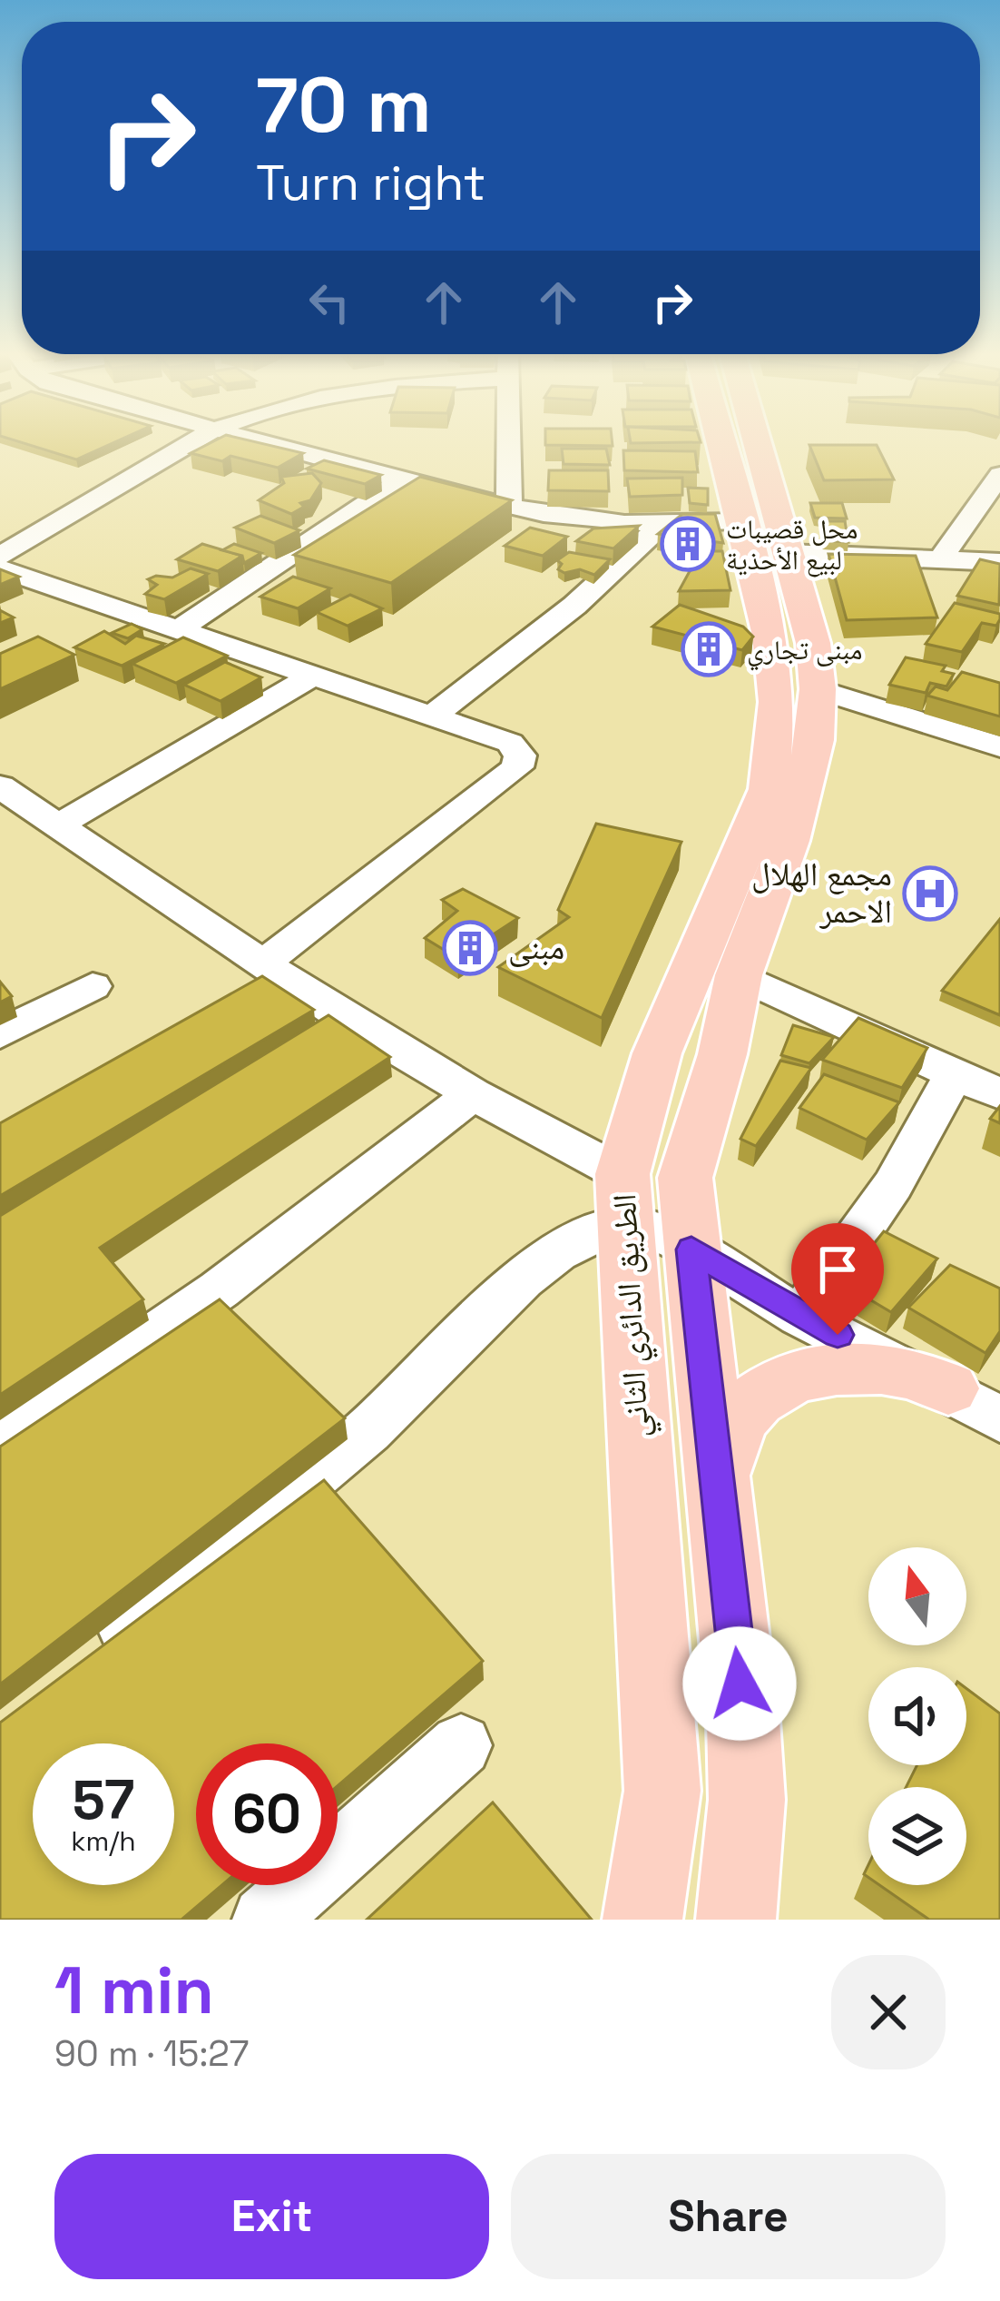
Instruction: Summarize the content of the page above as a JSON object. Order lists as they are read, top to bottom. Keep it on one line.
{"streets":{"main road":["الطريق الدائري الثاني"]},"places":{"building":["محل قصيبات لبيع الأحذية","مبنى تجاري","مبنى"],"hospital":["مجمع الهلال الاحمر"]},"north":"top","page":{"turn":["70 m","Turn right"],"speed":"57 km/h","limit":"60","heading":["1 min","90 m · 15:27"],"buttons":["Exit","Share"]}}
